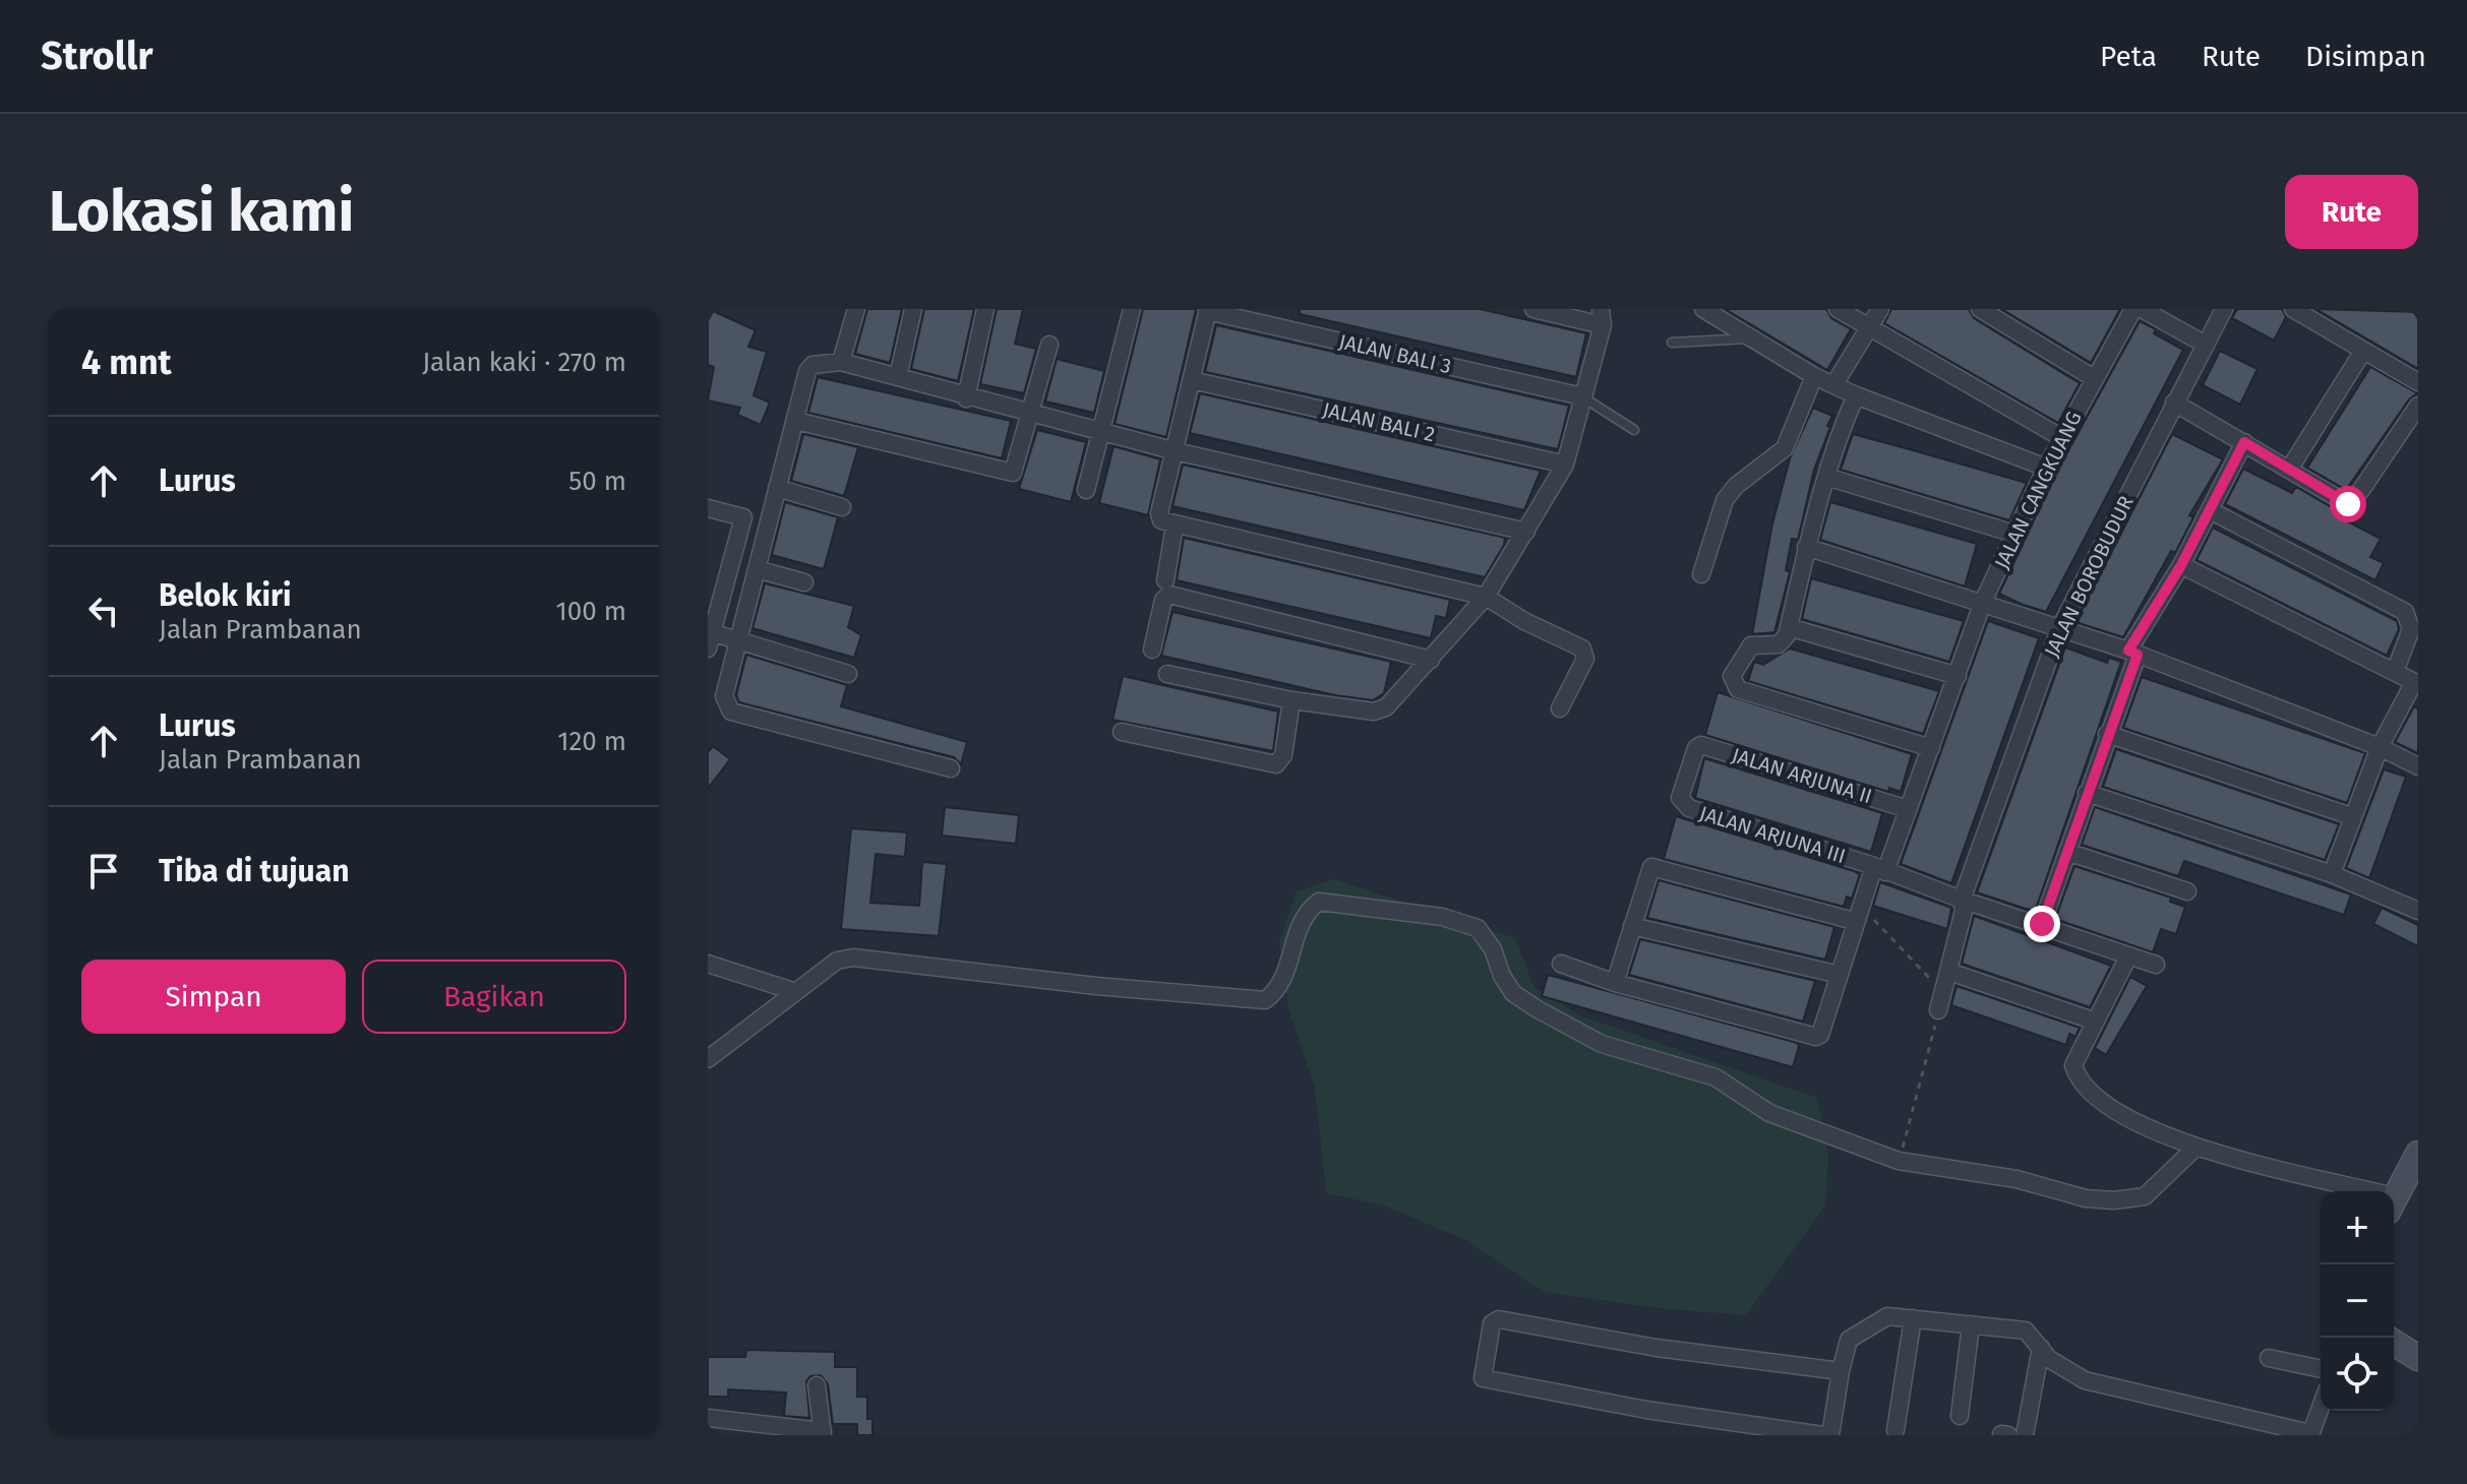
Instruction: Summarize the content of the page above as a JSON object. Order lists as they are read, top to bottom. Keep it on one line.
{"streets":{"street":["JALAN BALI 3","JALAN BALI 2","JALAN CANGKUANG","JALAN BOROBUDUR","JALAN ARJUNA II","JALAN ARJUNA III"]},"crossings":[["JALAN CANGKUANG","JALAN ARJUNA II"],["JALAN CANGKUANG","JALAN ARJUNA III"],["JALAN ARJUNA II","JALAN ARJUNA III"]],"page":{"header":"Strollr","nav":["Peta","Rute","Disimpan"],"buttons":["Rute",["Simpan","Bagikan"]],"title":"Lokasi kami","heading":["4 mnt","Jalan kaki · 270 m"],"list":[["Lurus","50 m"],["Belok kiri","Jalan Prambanan","100 m"],["Lurus","Jalan Prambanan","120 m"],"Tiba di tujuan"],"map_buttons":["+","−"]}}
